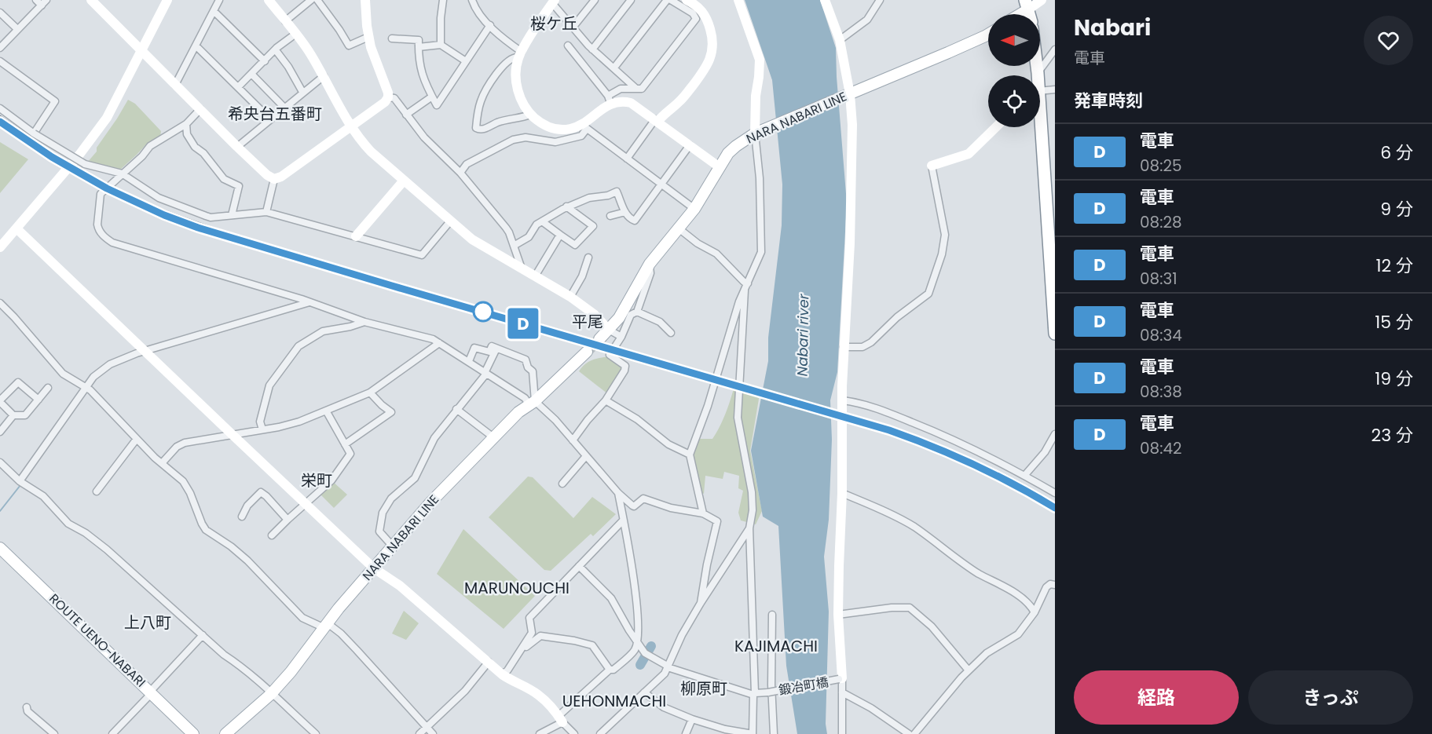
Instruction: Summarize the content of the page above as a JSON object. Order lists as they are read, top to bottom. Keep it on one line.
{"streets":{"main road":["NARA NABARI LINE","ROUTE UENO-NABARI"],"street":["鍛冶町橋"]},"districts":["桜ケ丘","希央台五番町","平尾","栄町","MARUNOUCHI","上八町","KAJIMACHI","柳原町","UEHONMACHI"],"water":["Nabari river"],"north":"left","page":{"on_map":"D","heading":[["Nabari","電車"],"発車時刻"],"list":[{"mark":"D","name":"電車","note":"08:25","value":"6 分"},{"mark":"D","name":"電車","note":"08:28","value":"9 分"},{"mark":"D","name":"電車","note":"08:31","value":"12 分"},{"mark":"D","name":"電車","note":"08:34","value":"15 分"},{"mark":"D","name":"電車","note":"08:38","value":"19 分"},{"mark":"D","name":"電車","note":"08:42","value":"23 分"}],"buttons":["経路","きっぷ"]}}
